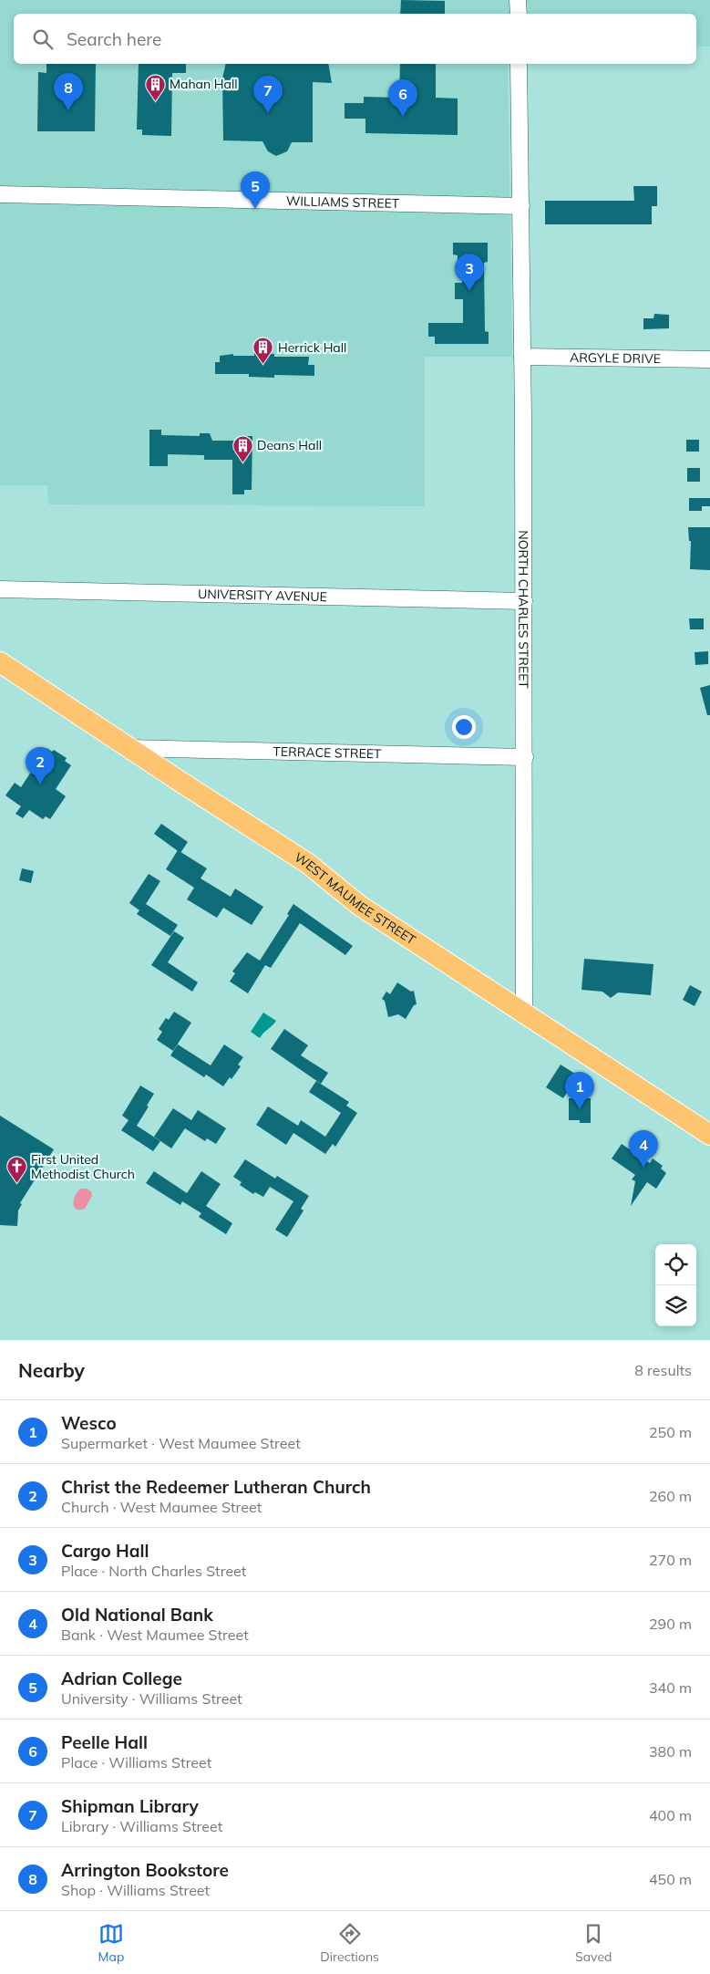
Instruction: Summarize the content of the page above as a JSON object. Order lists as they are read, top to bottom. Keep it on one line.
{"streets":{"main road":["WEST MAUMEE STREET"],"street":["WILLIAMS STREET","ARGYLE DRIVE","UNIVERSITY AVENUE","NORTH CHARLES STREET","TERRACE STREET"]},"crossings":[["WILLIAMS STREET","NORTH CHARLES STREET"],["ARGYLE DRIVE","NORTH CHARLES STREET"],["UNIVERSITY AVENUE","NORTH CHARLES STREET"],["NORTH CHARLES STREET","TERRACE STREET"],["NORTH CHARLES STREET","WEST MAUMEE STREET"],["TERRACE STREET","WEST MAUMEE STREET"]],"places":{"building":["Mahan Hall","Herrick Hall","Deans Hall"],"church":["First United Methodist Church"]},"page":{"search":"Search here","pins":["8","7","6","5","3","2","1","4"],"heading":["Nearby","8 results"],"list":[{"mark":"1","name":"Wesco","note":"Supermarket · West Maumee Street","value":"250 m"},{"mark":"2","name":"Christ the Redeemer Lutheran Church","note":"Church · West Maumee Street","value":"260 m"},{"mark":"3","name":"Cargo Hall","note":"Place · North Charles Street","value":"270 m"},{"mark":"4","name":"Old National Bank","note":"Bank · West Maumee Street","value":"290 m"},{"mark":"5","name":"Adrian College","note":"University · Williams Street","value":"340 m"},{"mark":"6","name":"Peelle Hall","note":"Place · Williams Street","value":"380 m"},{"mark":"7","name":"Shipman Library","note":"Library · Williams Street","value":"400 m"},{"mark":"8","name":"Arrington Bookstore","note":"Shop · Williams Street","value":"450 m"}],"nav":["Map","Directions","Saved"]}}
